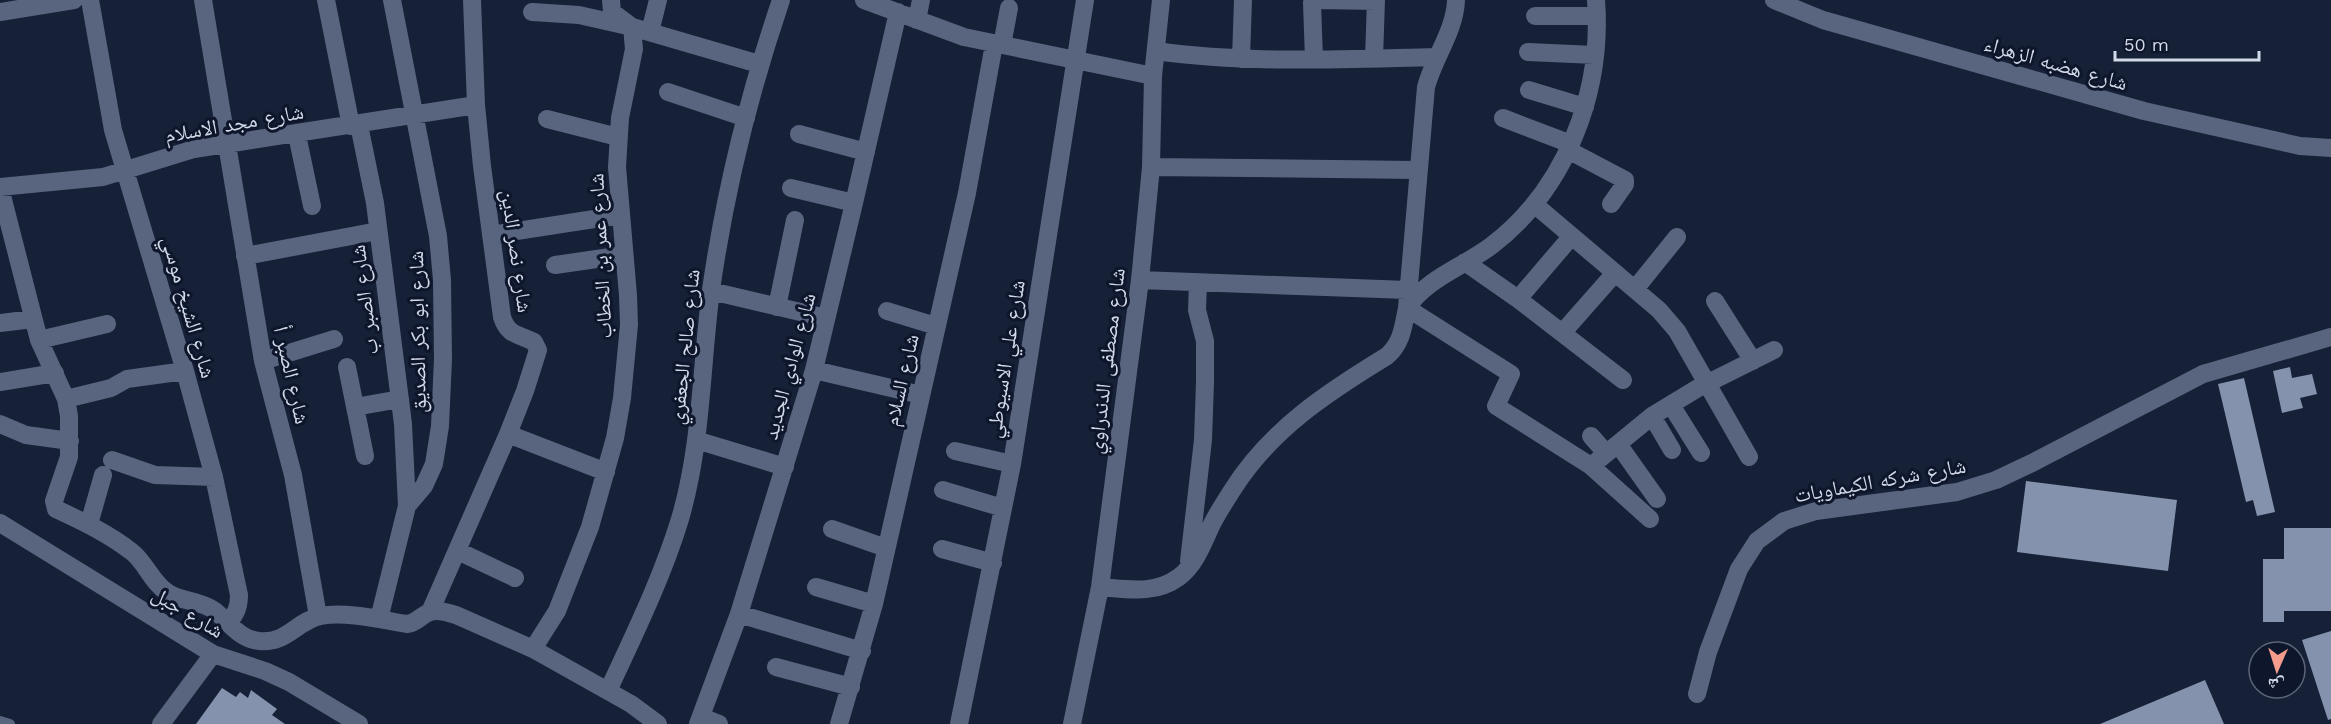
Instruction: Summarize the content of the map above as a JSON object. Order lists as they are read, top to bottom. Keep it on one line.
{"streets":{"street":["شارع هضبه الزهراء","شارع مجد الاسلام","شارع نصر الدين","شارع عمر بن الخطاب","شارع الصبر ب","شارع الشيخ موسي","شارع ابو بكر الصديق","شارع صالح الجعفري","شارع علي الاسيوطي","شارع مصطفى الدندراوي","شارع الوادي الجديد","شارع الصبر أ","شارع السلام","شارع شركه الكيماويات","شارع جبل"]},"crossings":[["شارع مجد الاسلام","شارع نصر الدين"],["شارع مجد الاسلام","شارع الصبر ب"],["شارع مجد الاسلام","شارع الشيخ موسي"],["شارع مجد الاسلام","شارع ابو بكر الصديق"],["شارع مجد الاسلام","شارع الصبر أ"],["شارع الصبر ب","شارع ابو بكر الصديق"]],"scale_bar":"50 m","north":"bottom"}
